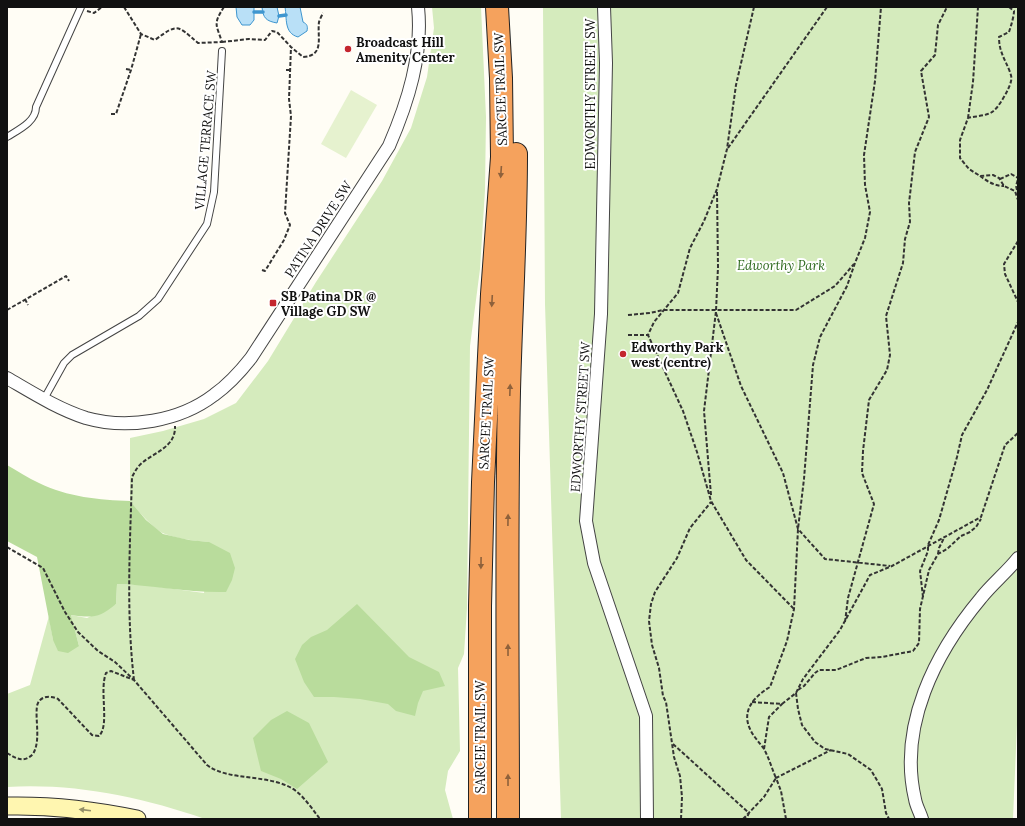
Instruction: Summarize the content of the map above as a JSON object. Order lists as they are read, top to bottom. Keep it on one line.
{"streets":{"highway":["SARCEE TRAIL SW"],"street":["EDWORTHY STREET SW","PATINA DRIVE SW"],"lane":["VILLAGE TERRACE SW"]},"crossings":[["VILLAGE TERRACE SW","PATINA DRIVE SW"]],"parks":["Edworthy Park"],"places":{"other":["Broadcast Hill Amenity Center","Edworthy Park west (centre)"],"transit":["SB Patina DR @ Village GD SW"]}}
